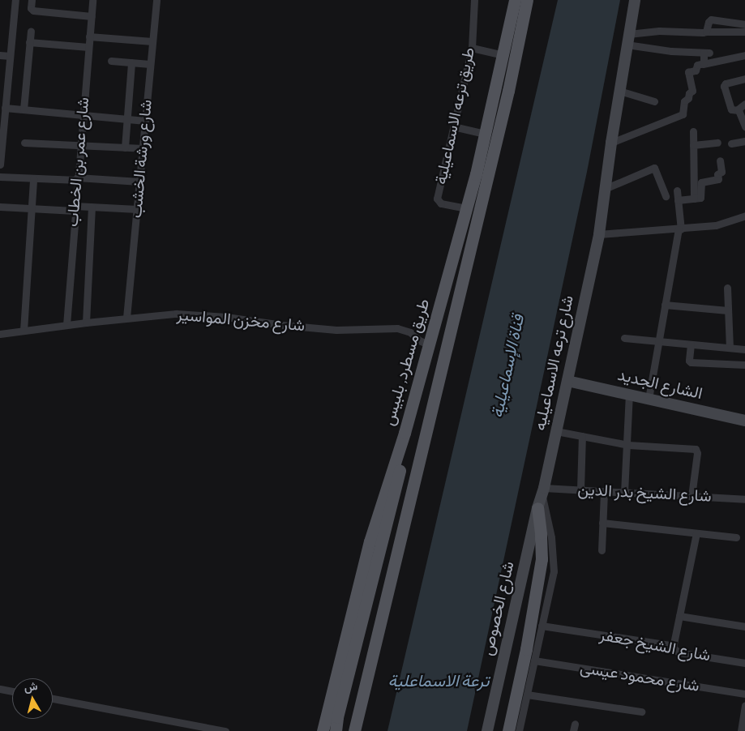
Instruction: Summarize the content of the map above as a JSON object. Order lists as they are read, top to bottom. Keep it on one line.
{"streets":{"main road":["طريق مسطرد, بلبيس","شارع ترعه الاسماعيليه","الشارع الجديد","شارع الخصوص"],"street":["طريق ترعه الاسماعيلية","شارع ورشة الخشب","شارع عمر بن الخطاب","شارع مخزن المواسير","شارع الشيخ بدر الدين","شارع الشيخ جعفر","شارع محمود عيسى"]},"crossings":[["طريق ترعه الاسماعيلية","طريق مسطرد, بلبيس"],["شارع ورشة الخشب","شارع مخزن المواسير"],["شارع عمر بن الخطاب","شارع مخزن المواسير"],["شارع مخزن المواسير","طريق مسطرد, بلبيس"],["شارع ترعه الاسماعيليه","الشارع الجديد"],["شارع ترعه الاسماعيليه","شارع الشيخ بدر الدين"],["شارع ترعه الاسماعيليه","شارع الخصوص"],["شارع ترعه الاسماعيليه","شارع الشيخ جعفر"],["شارع ترعه الاسماعيليه","شارع محمود عيسى"],["شارع الشيخ بدر الدين","شارع الخصوص"]],"water":["قناة الإسماعيلية","ترعة الاسماعلية"],"north":"top"}
